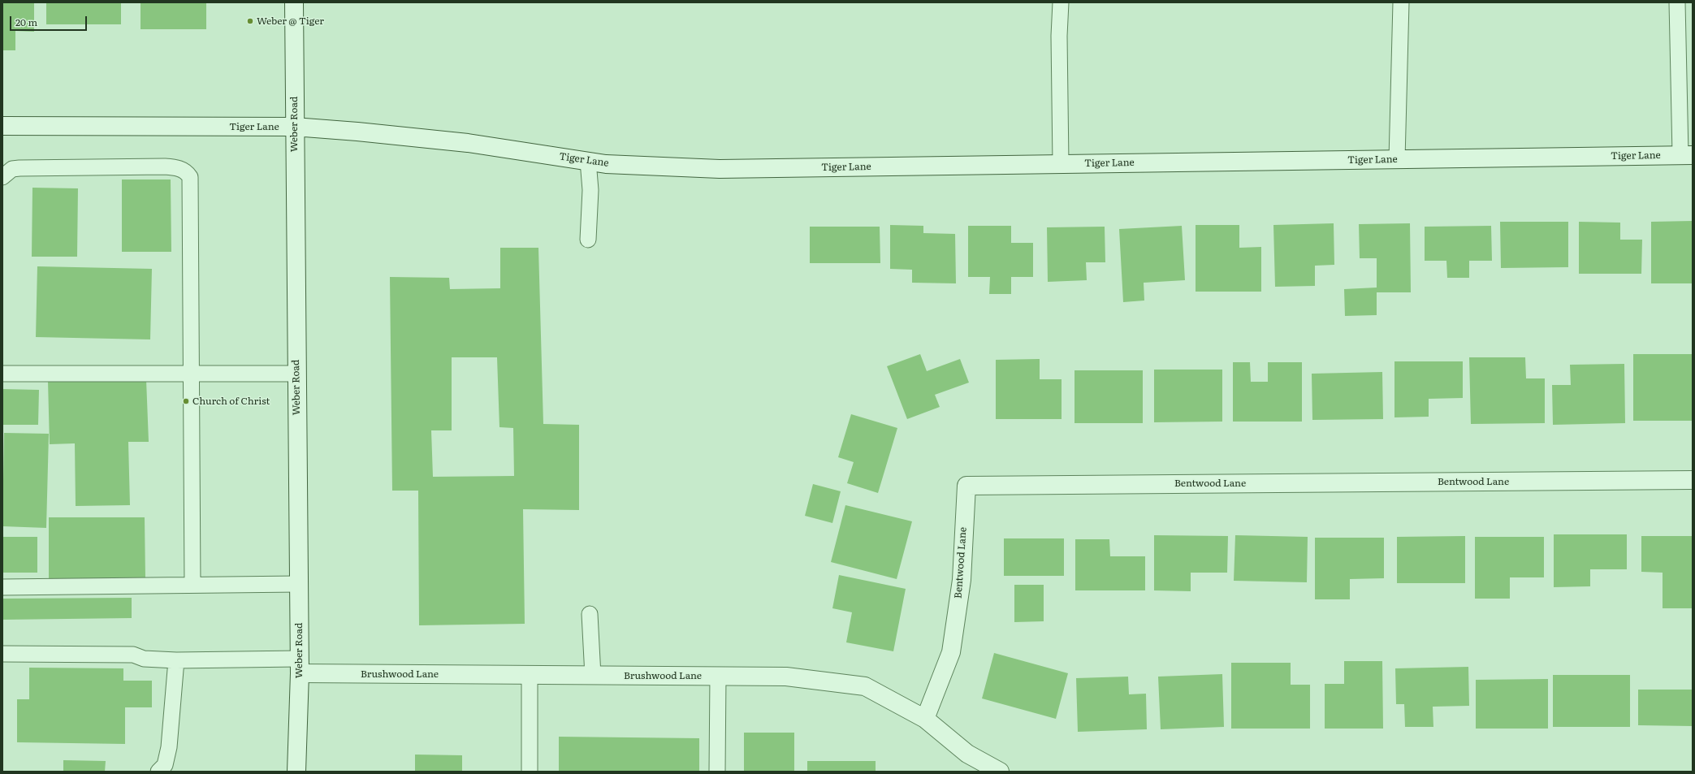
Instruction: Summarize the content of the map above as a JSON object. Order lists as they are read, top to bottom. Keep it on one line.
{"streets":{"street":["Weber Road","Tiger Lane","Bentwood Lane","Brushwood Lane"]},"crossings":[["Weber Road","Tiger Lane"],["Weber Road","Brushwood Lane"],["Bentwood Lane","Brushwood Lane"]],"places":["Weber @ Tiger","Church of Christ"],"scale_bar":"20 m"}
